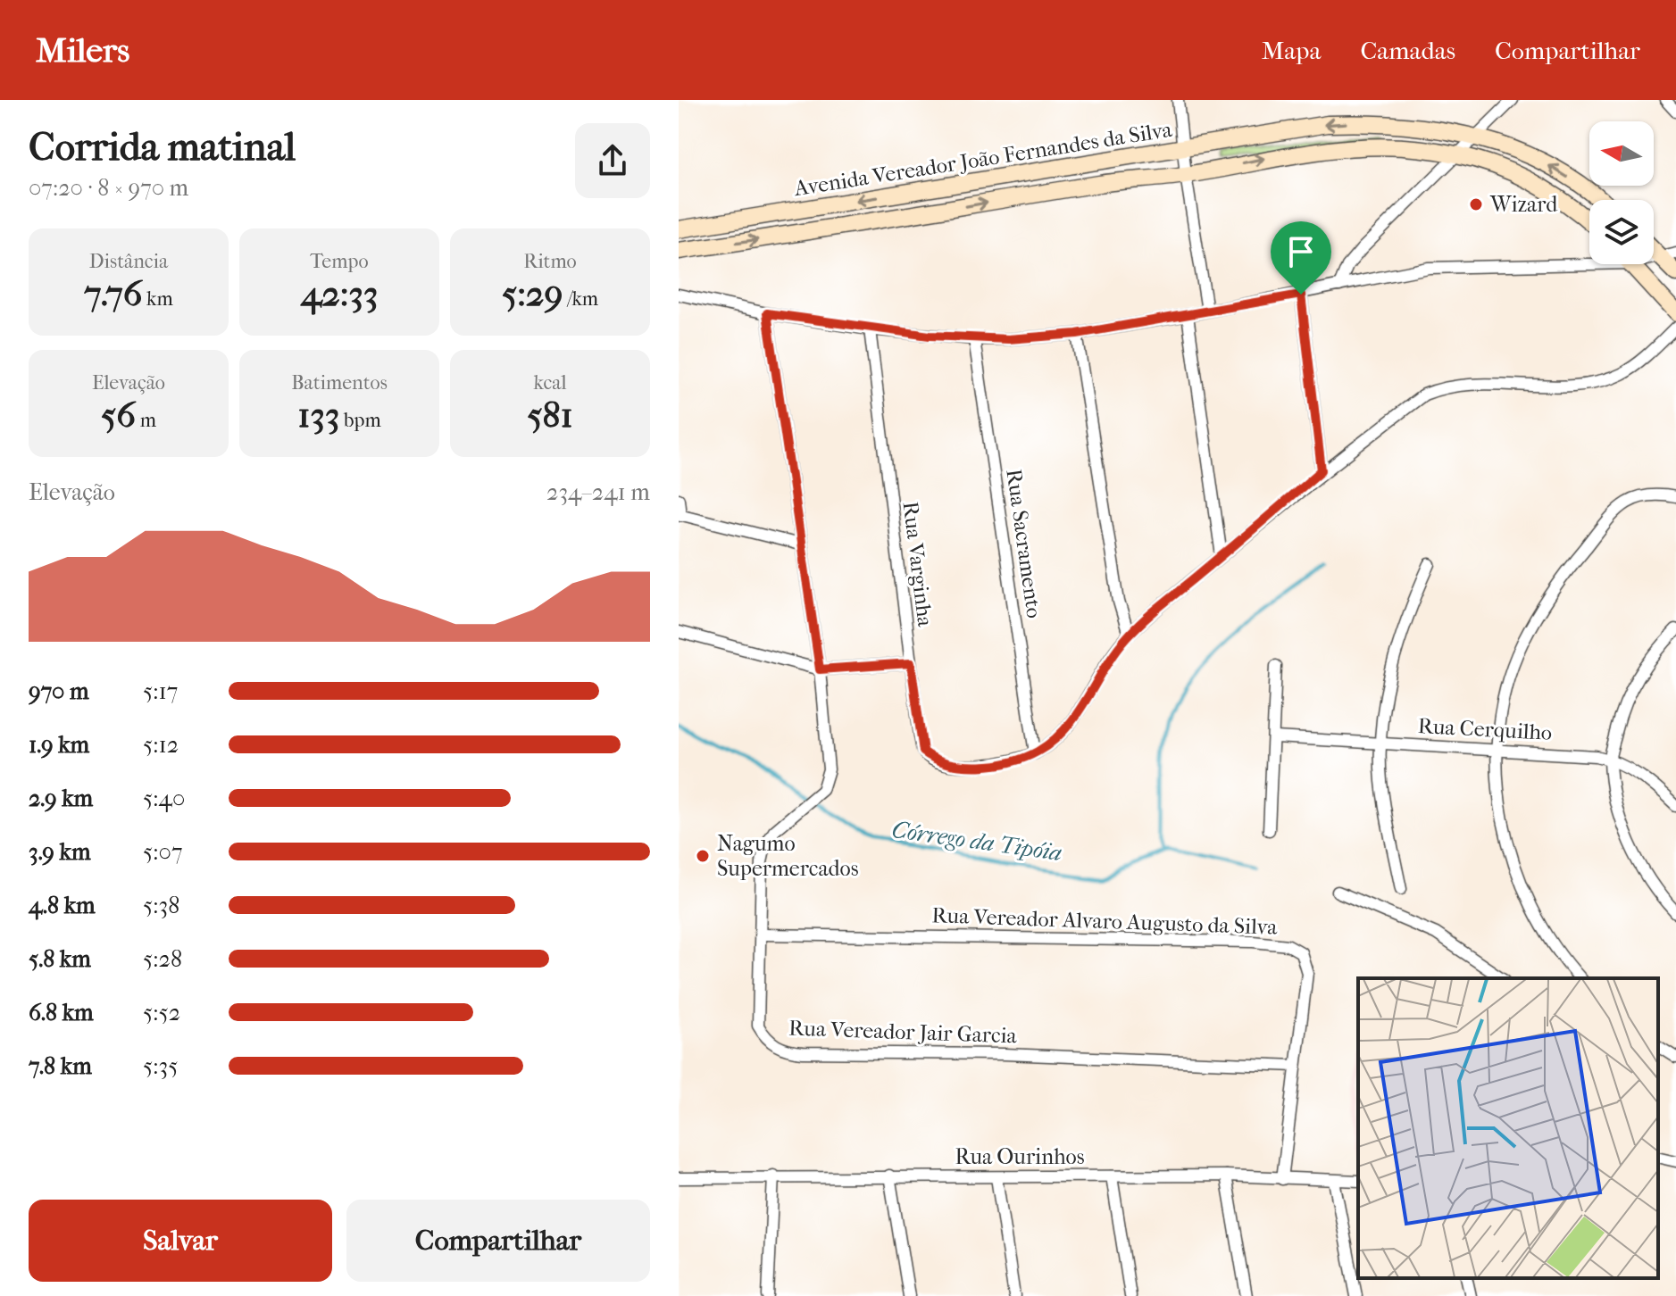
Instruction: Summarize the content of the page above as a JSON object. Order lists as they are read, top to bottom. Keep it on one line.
{"streets":{"main road":["Avenida Vereador João Fernandes da Silva"],"street":["Rua Sacramento","Rua Varginha","Rua Cerquilho","Rua Vereador Alvaro Augusto da Silva","Rua Vereador Jair Garcia","Rua Ourinhos"]},"crossings":[["Rua Sacramento","Rua Varginha"],["Rua Vereador Alvaro Augusto da Silva","Rua Vereador Jair Garcia"],["Rua Vereador Alvaro Augusto da Silva","Rua Ourinhos"]],"water":["Córrego da Tipóia"],"places":["Wizard","Nagumo Supermercados"],"north":"left","page":{"header":"Milers","nav":["Mapa","Camadas","Compartilhar"],"heading":["Corrida matinal","07:20 · 8 × 970 m"],"stats":[["Distância","7.76 km"],["Tempo","42:33"],["Ritmo","5:29 /km"],["Elevação","56 m"],["Batimentos","133 bpm"],["kcal","581"]],"chart":["Elevação","234–241 m"],"list":[{"name":"970 m","note":"5:17"},{"name":"1.9 km","note":"5:12"},{"name":"2.9 km","note":"5:40"},{"name":"3.9 km","note":"5:07"},{"name":"4.8 km","note":"5:38"},{"name":"5.8 km","note":"5:28"},{"name":"6.8 km","note":"5:52"},{"name":"7.8 km","note":"5:35"}],"buttons":["Salvar","Compartilhar"]}}
